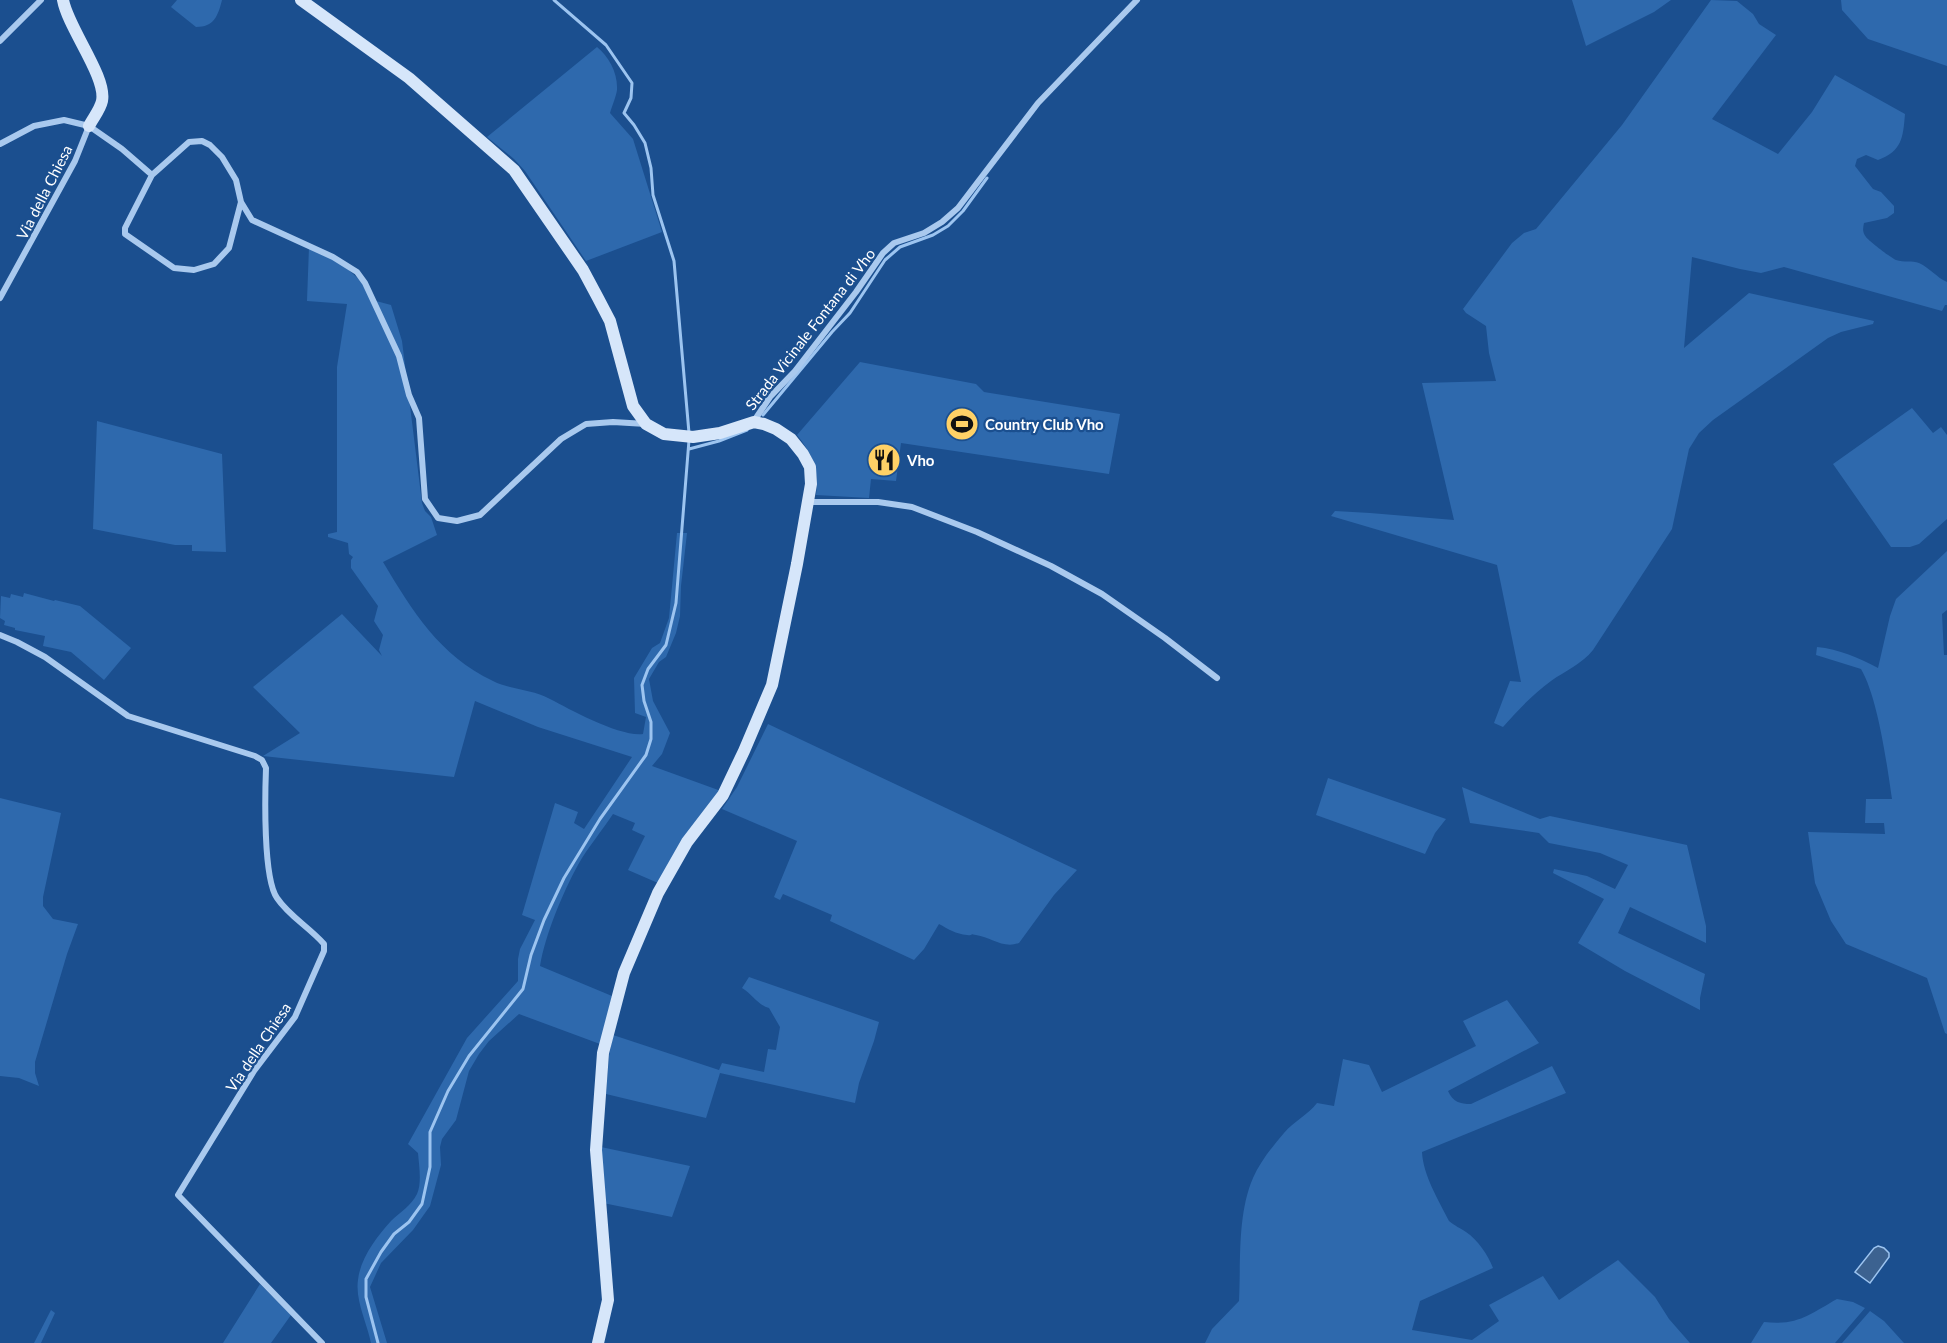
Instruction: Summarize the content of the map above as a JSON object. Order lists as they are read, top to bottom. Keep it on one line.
{"streets":{"street":["Via della Chiesa","Strada Vicinale Fontana di Vho"]},"places":{"sports":["Country Club Vho"],"restaurant":["Vho"]}}
